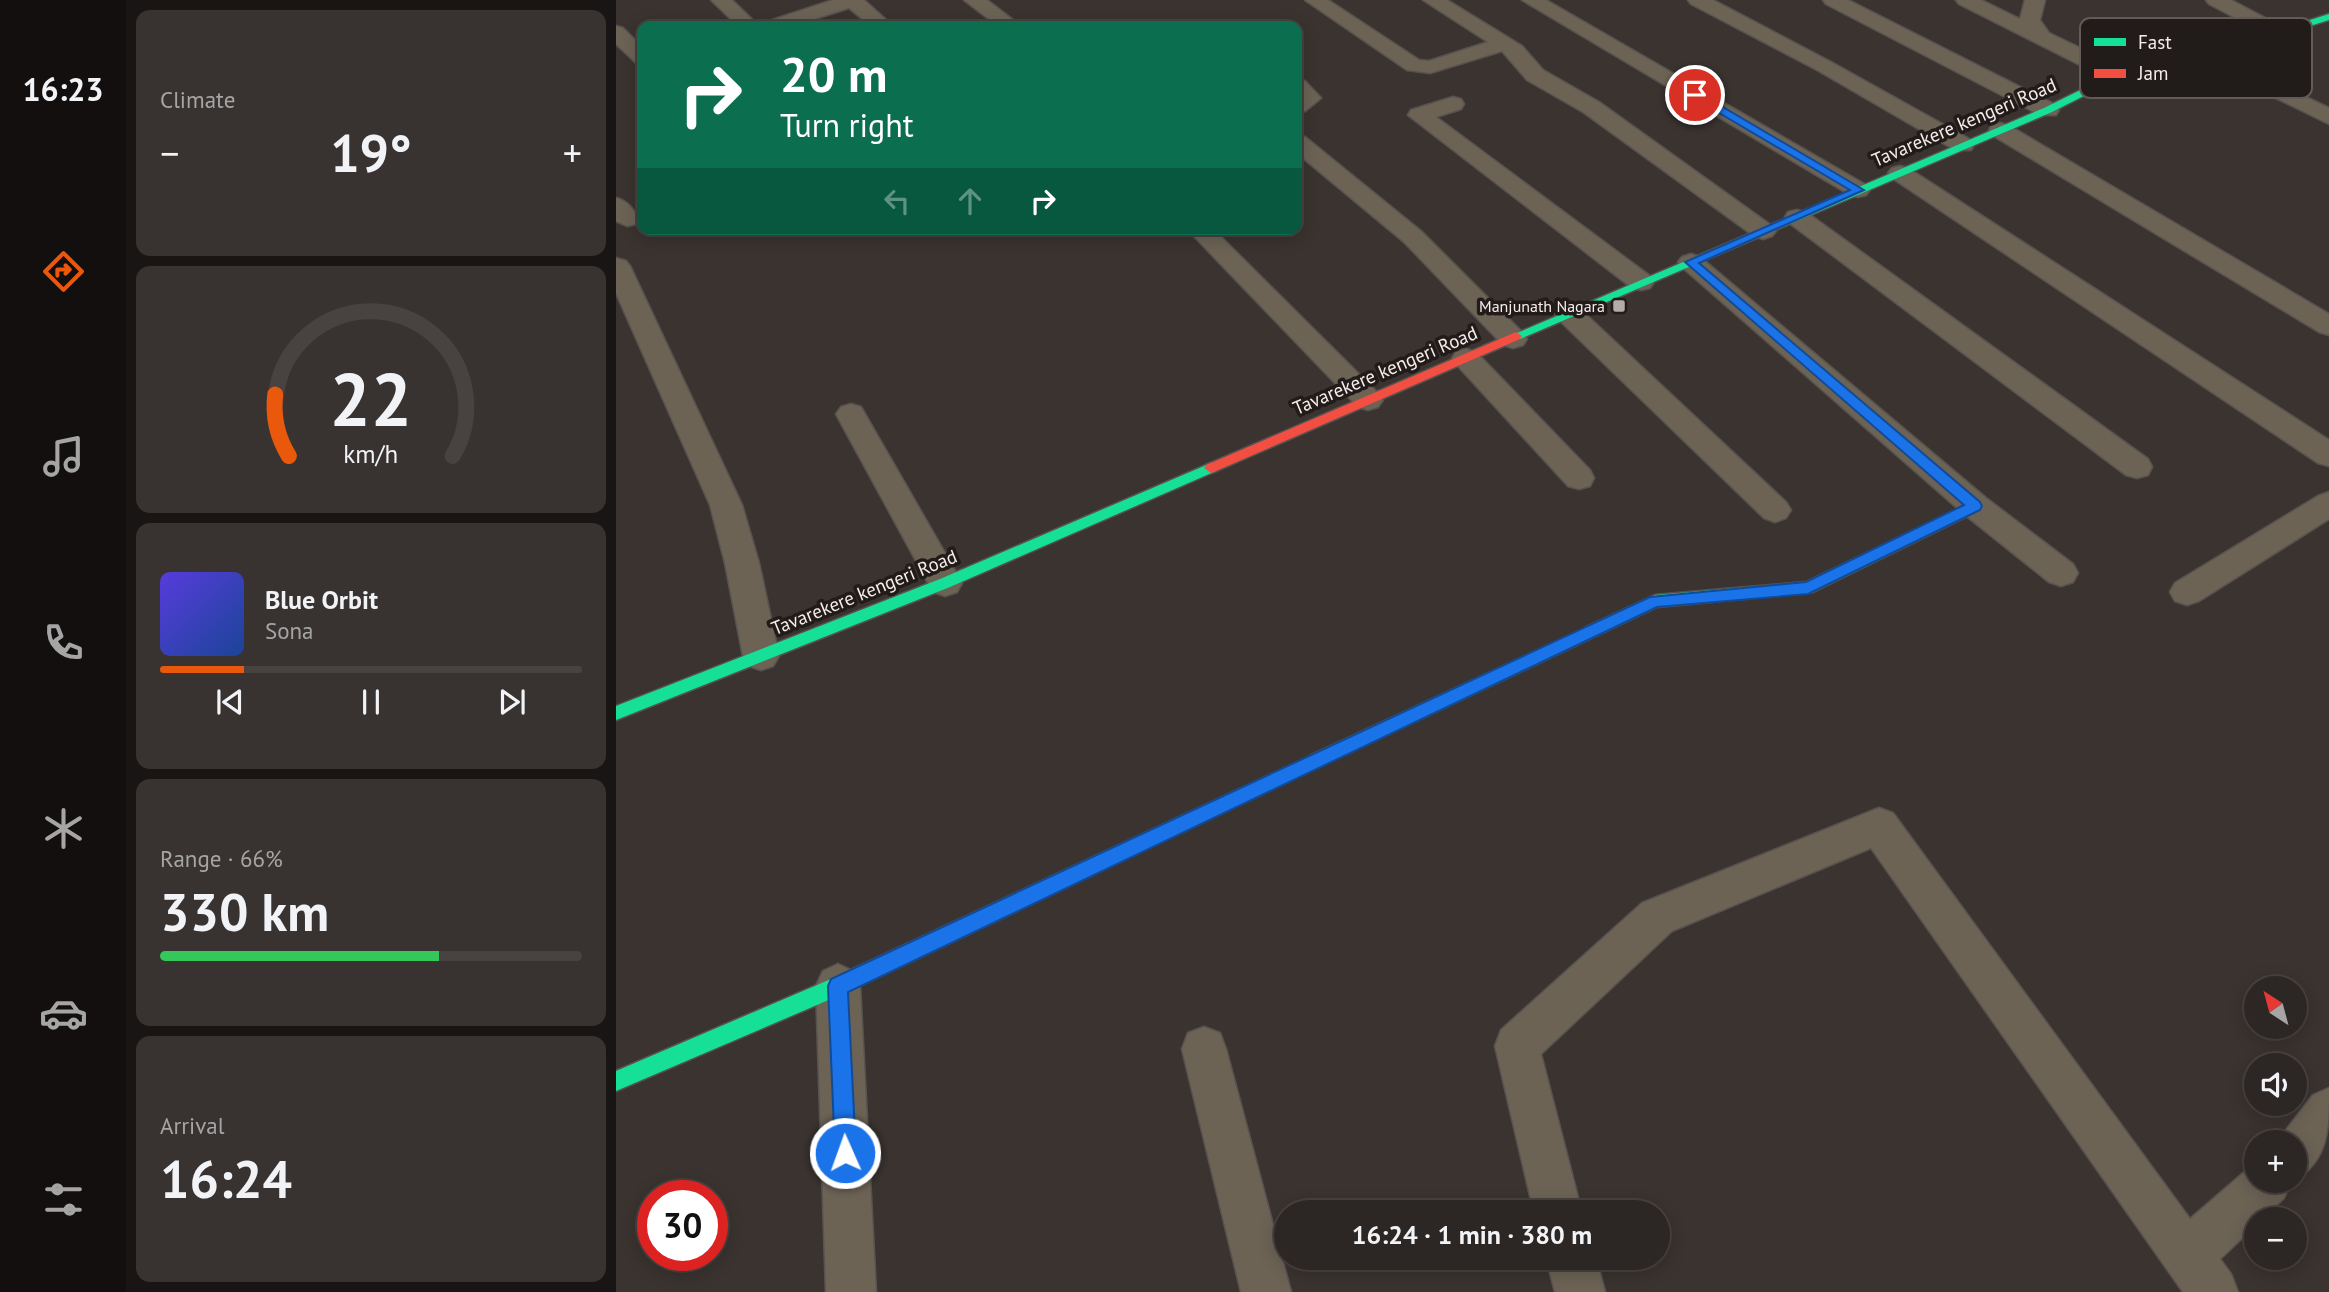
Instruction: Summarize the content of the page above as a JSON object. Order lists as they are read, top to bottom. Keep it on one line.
{"streets":{"main road":["Tavarekere kengeri Road"]},"places":{"transit":["Manjunath Nagara"]},"legend":["Fast","Jam"],"north":"top left","page":{"tabs":"16:23","tile":["Climate",["Range · 66%","330 km"],["Arrival","16:24"]],"turn":["20 m","Turn right"],"heat":["−","19°","+"],"song":["Blue Orbit","Sona"],"map_buttons":["+","−"],"limit":"30","trip":"16:24 · 1 min · 380 m","gauge":["22","km/h"]}}
